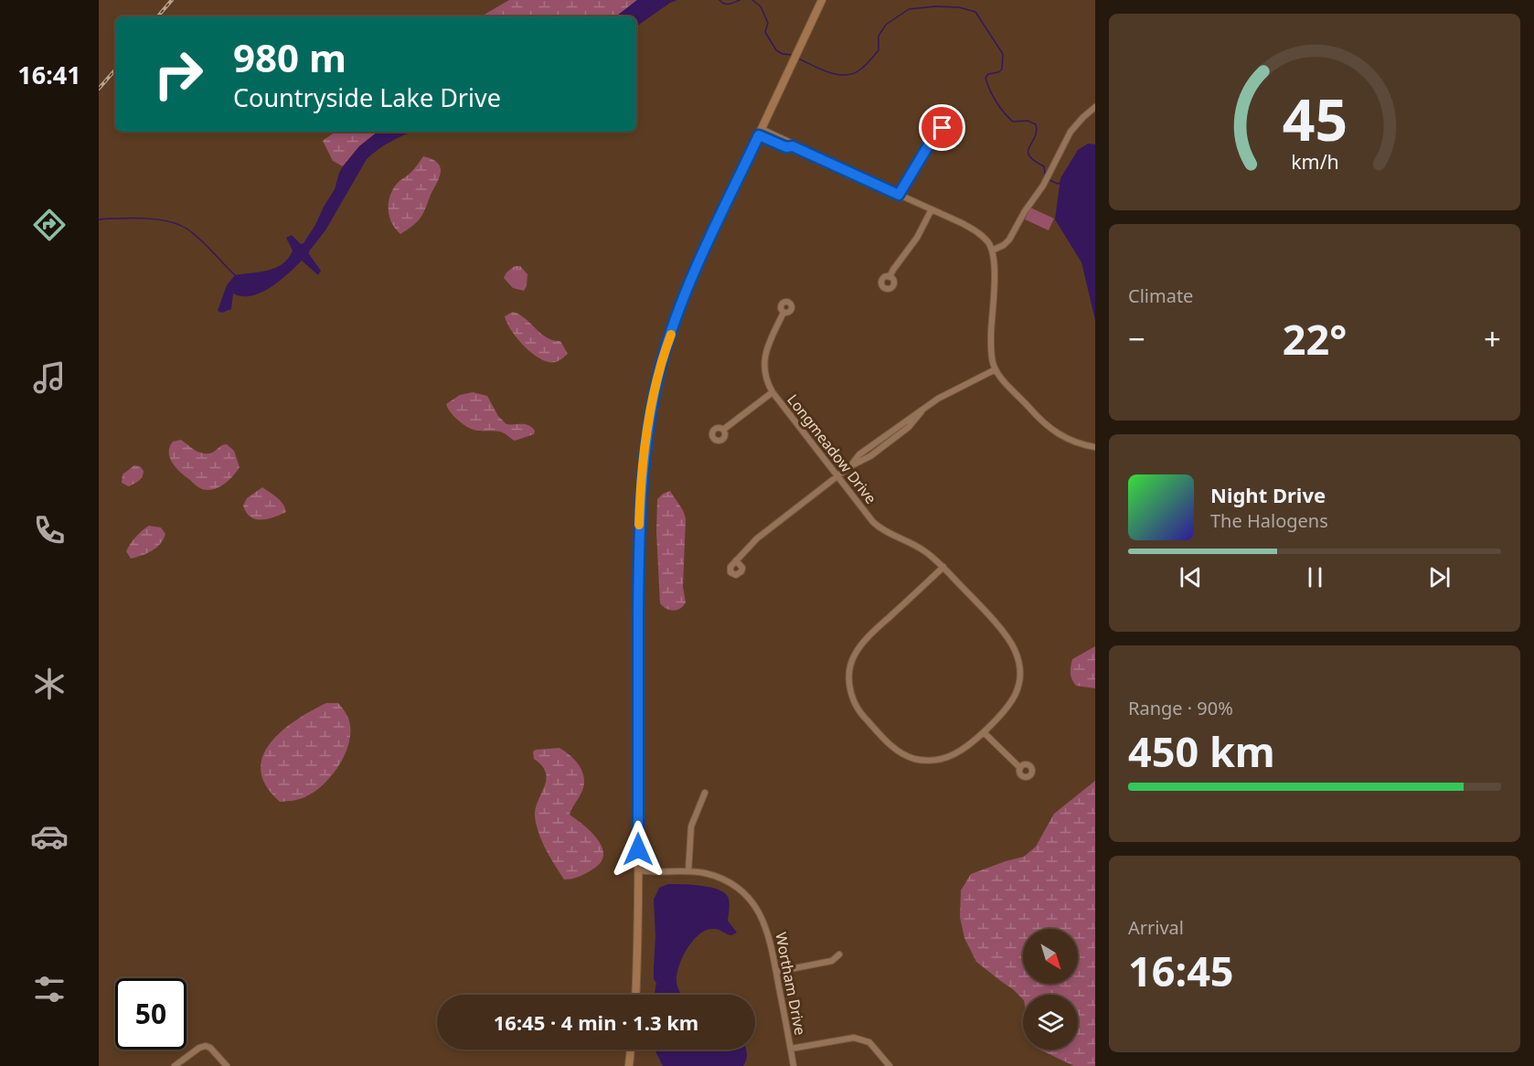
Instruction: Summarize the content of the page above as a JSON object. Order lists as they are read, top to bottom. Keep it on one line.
{"streets":{"street":["Longmeadow Drive","Wortham Drive"]},"north":"bottom right","page":{"tabs":"16:41","turn":["980 m","Countryside Lake Drive"],"tile":["Climate",["Range · 90%","450 km"],["Arrival","16:45"]],"heat":["−","22°","+"],"song":["Night Drive","The Halogens"],"limit":"50","trip":"16:45 · 4 min · 1.3 km","gauge":["45","km/h"]}}
